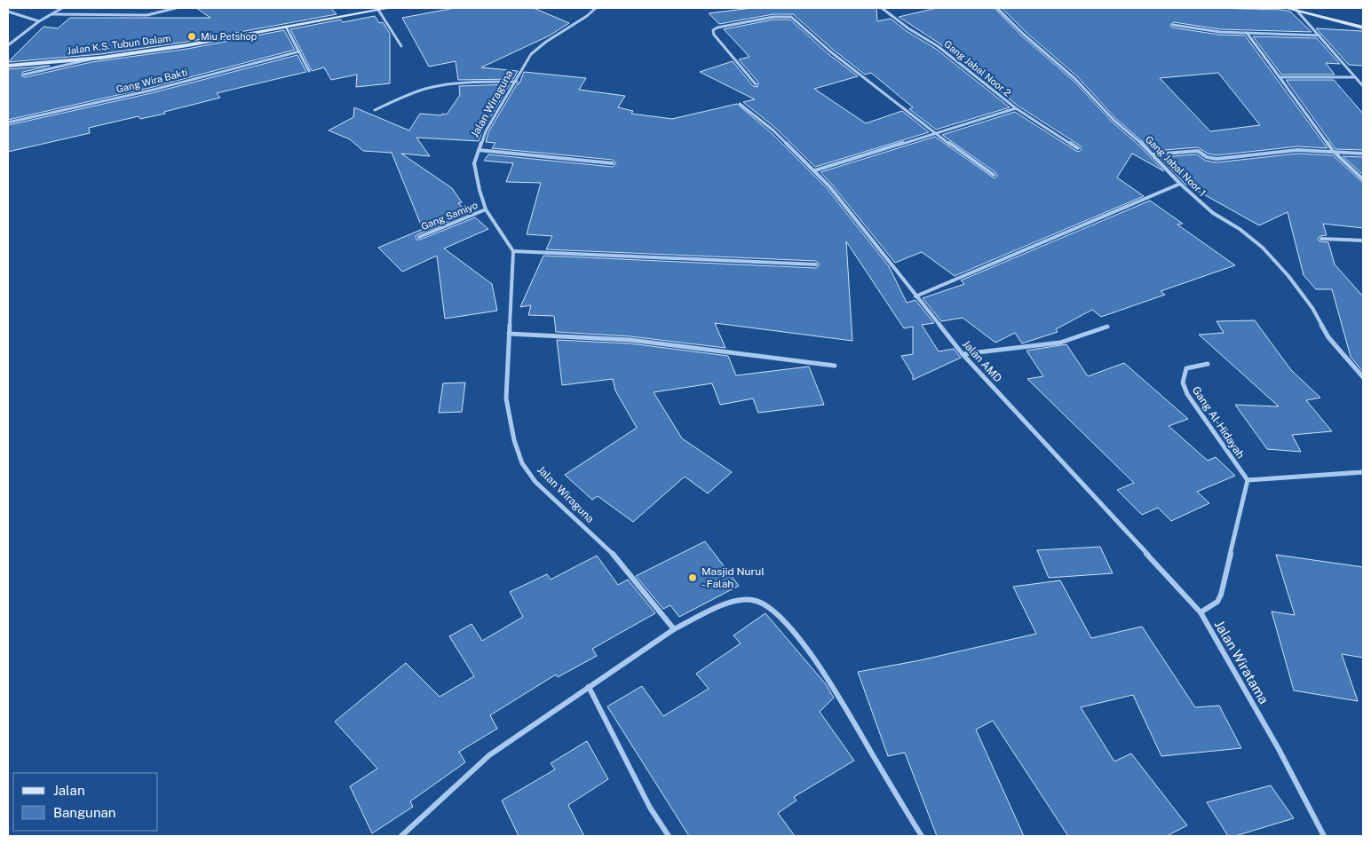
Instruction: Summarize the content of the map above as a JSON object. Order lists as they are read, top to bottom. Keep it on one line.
{"streets":{"street":["Jalan K.S. Tubun Dalam","Gang Jabal Noor 2","Gang Wira Bakti","Jalan Wiraguna","Gang Jabal Noor 1","Gang Samiyo","Jalan AMD","Gang Al-Hidayah","Jalan Wiratama"]},"crossings":[["Gang Jabal Noor 2","Jalan AMD"],["Jalan Wiraguna","Gang Samiyo"],["Jalan AMD","Jalan Wiratama"],["Gang Al-Hidayah","Jalan Wiratama"]],"places":["Miu Petshop","Masjid Nurul - Falah"],"legend":["Jalan","Bangunan"]}
